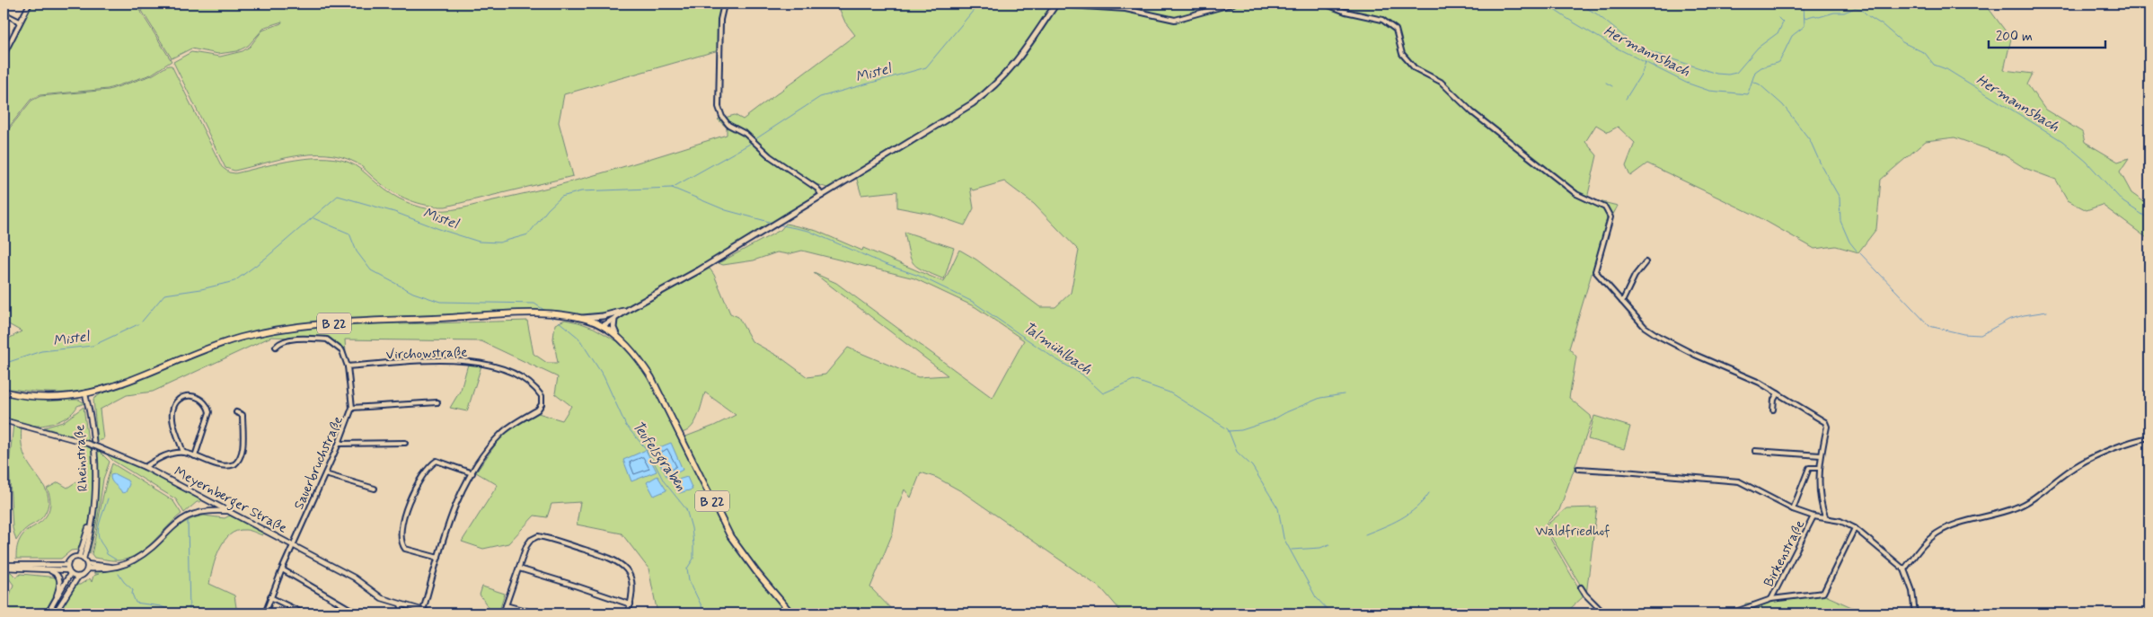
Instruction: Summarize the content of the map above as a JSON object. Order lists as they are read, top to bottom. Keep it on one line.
{"streets":{"main road":["B 22"],"street":["Virchowstraße","Rheinstraße","Sauerbruchstraße","Meyernberger Straße","Birkenstraße"]},"crossings":[["B 22","Rheinstraße"],["Virchowstraße","Sauerbruchstraße"],["Sauerbruchstraße","Meyernberger Straße"]],"water":["Hermannsbach","Mistel","Talmühlbach","Teufelsgraben"],"parks":["Waldfriedhof"],"scale_bar":"200 m"}
